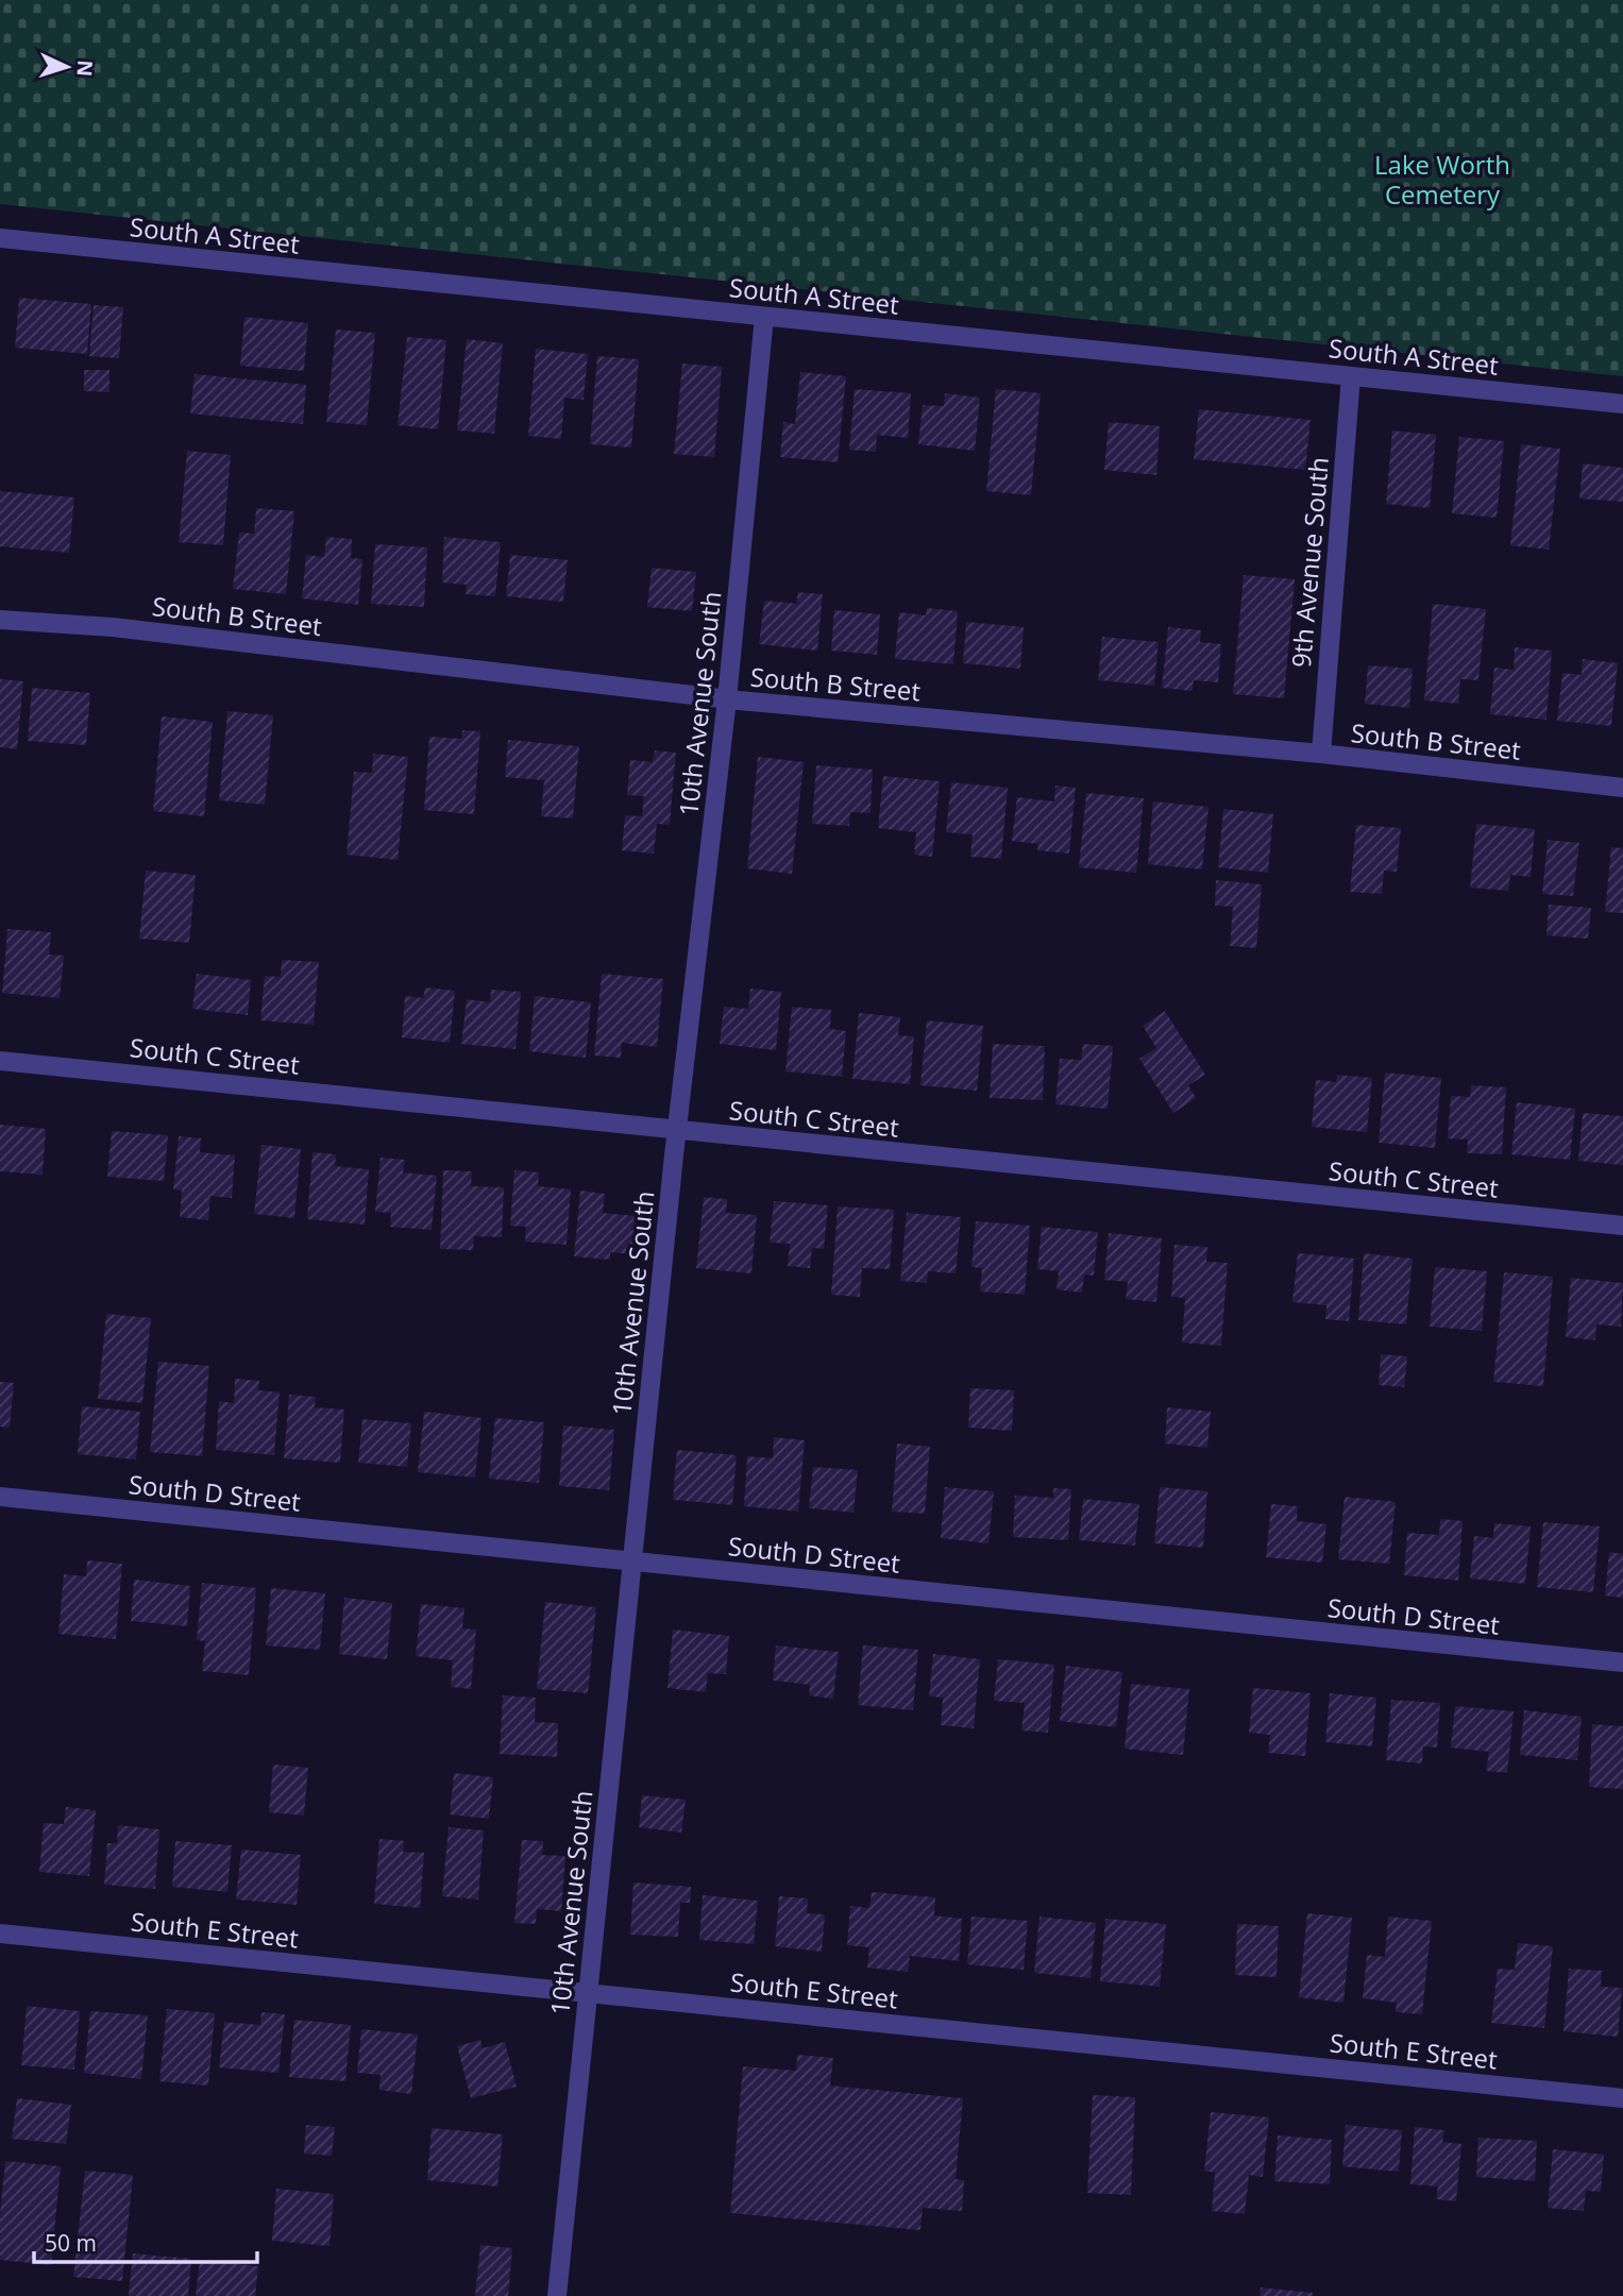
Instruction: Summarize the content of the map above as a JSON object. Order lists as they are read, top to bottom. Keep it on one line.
{"streets":{"street":["South A Street","9th Avenue South","South B Street","10th Avenue South","South C Street","South D Street","South E Street"]},"crossings":[["South A Street","9th Avenue South"],["South A Street","10th Avenue South"],["9th Avenue South","South B Street"],["South B Street","10th Avenue South"],["10th Avenue South","South C Street"],["10th Avenue South","South D Street"],["10th Avenue South","South E Street"]],"parks":["Lake Worth Cemetery"],"scale_bar":"50 m","north":"right"}
